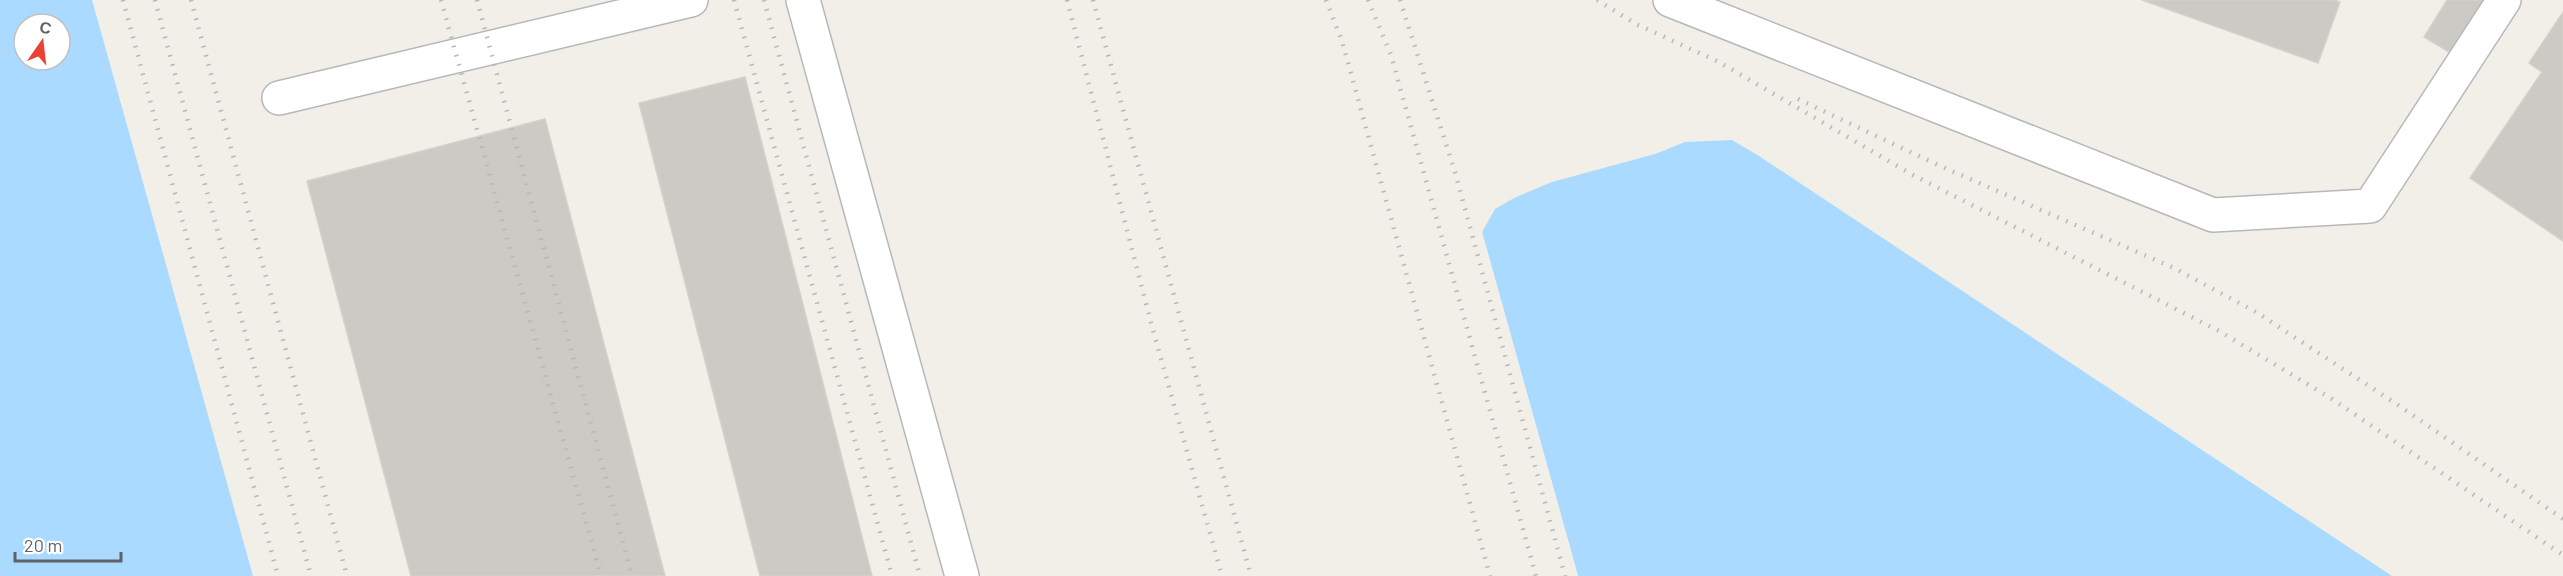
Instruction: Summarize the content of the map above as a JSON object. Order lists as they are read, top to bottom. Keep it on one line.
{"scale_bar":"20 m","north":"top"}
